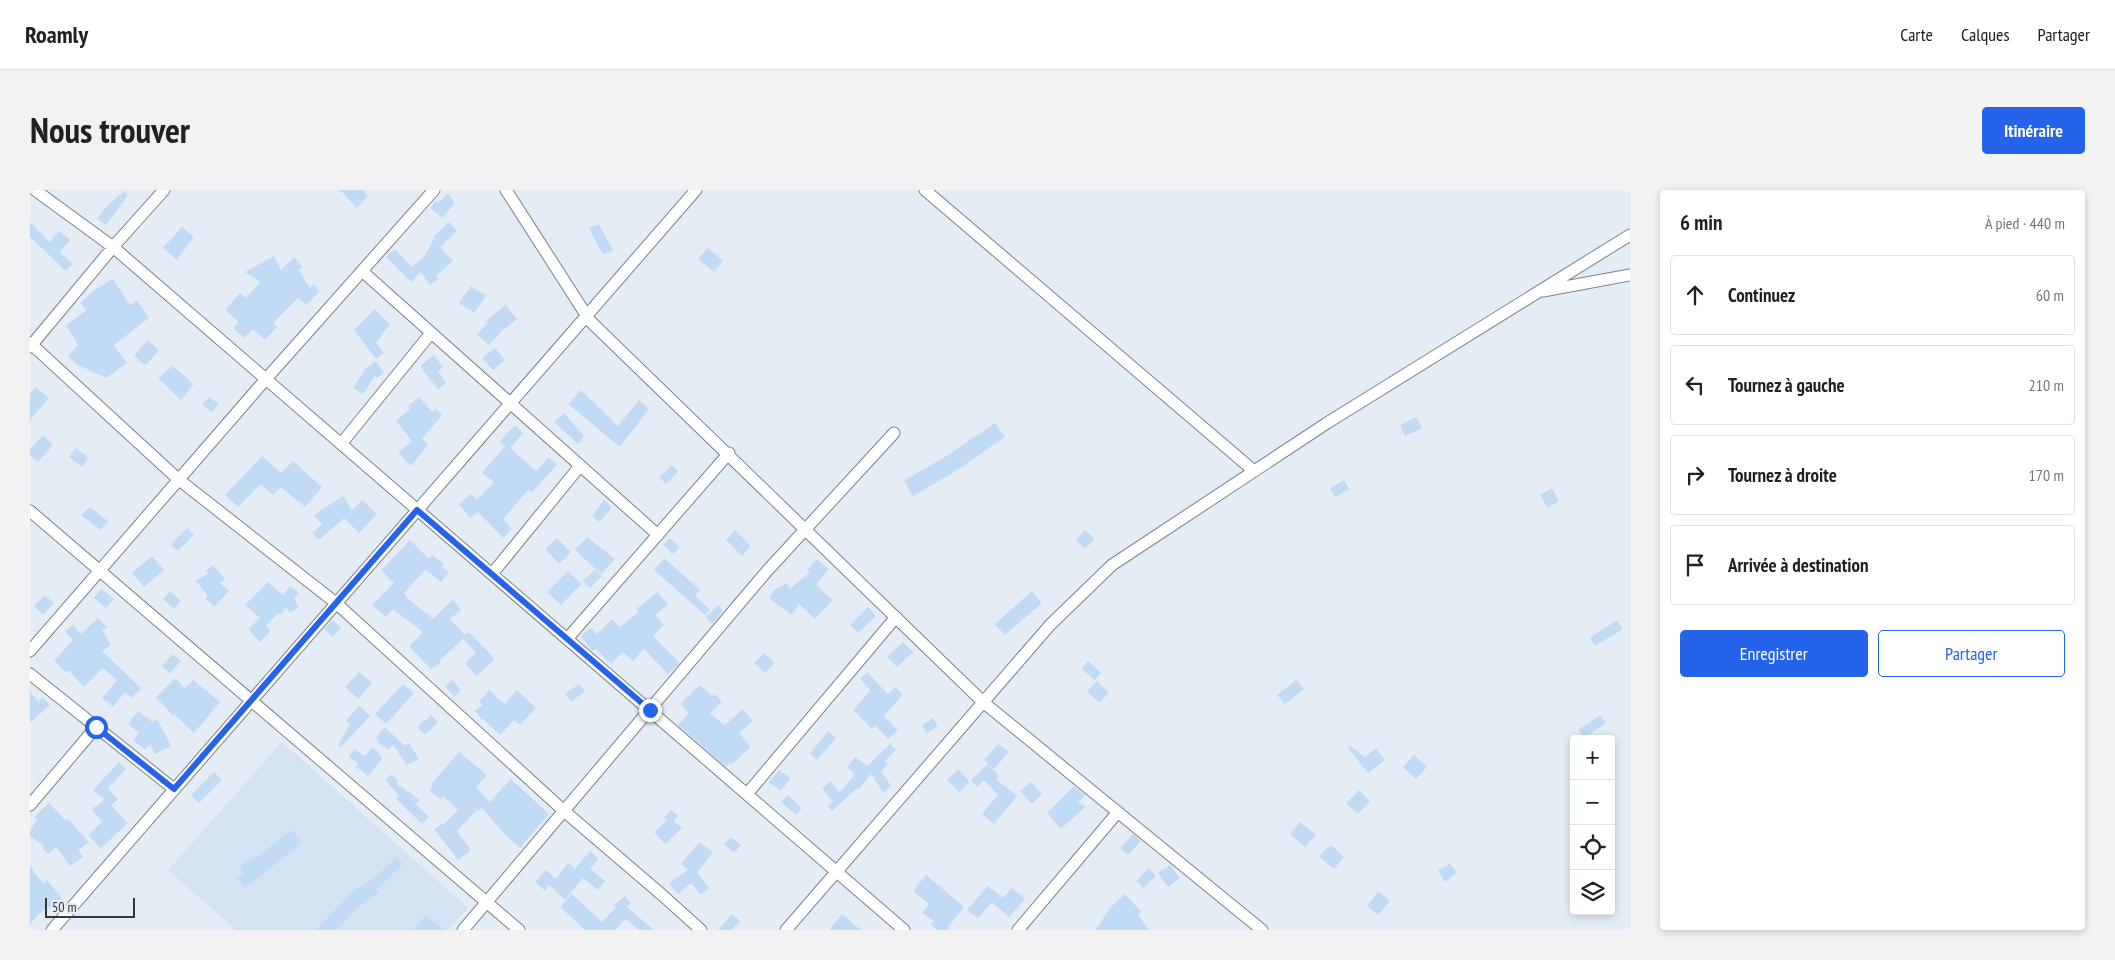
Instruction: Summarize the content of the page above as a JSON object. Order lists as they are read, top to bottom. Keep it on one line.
{"scale_bar":"50 m","page":{"header":"Roamly","nav":["Carte","Calques","Partager"],"title":"Nous trouver","buttons":["Itinéraire",["Enregistrer","Partager"]],"heading":["6 min","À pied · 440 m"],"list":[["Continuez","60 m"],["Tournez à gauche","210 m"],["Tournez à droite","170 m"],"Arrivée à destination"],"map_buttons":["+","−"],"scale":"50 m"}}
